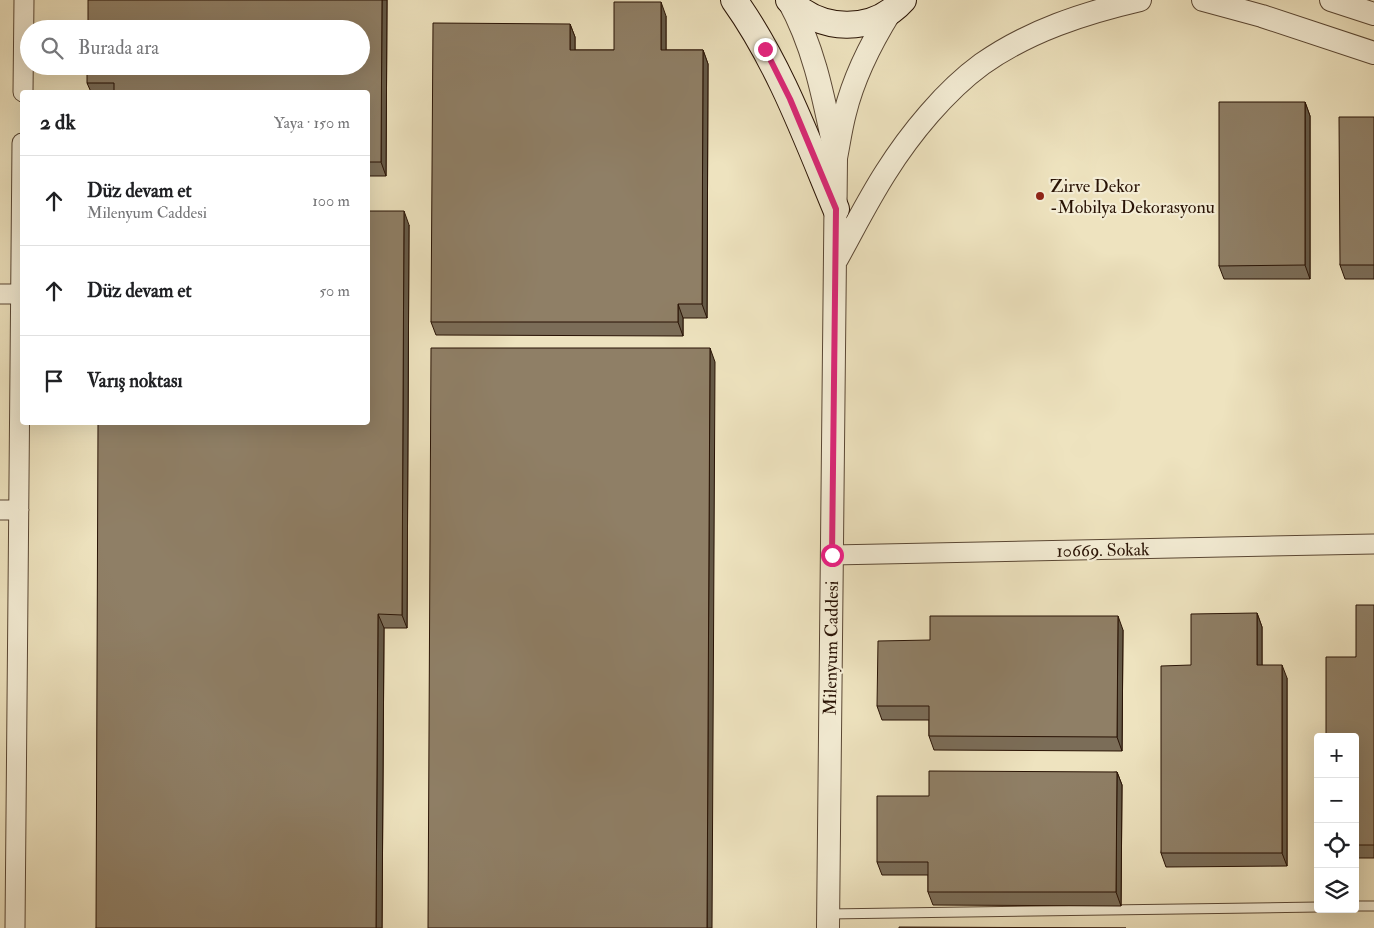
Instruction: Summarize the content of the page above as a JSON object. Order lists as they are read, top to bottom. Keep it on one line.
{"streets":{"street":["10669. Sokak","Milenyum Caddesi"]},"crossings":[["10669. Sokak","Milenyum Caddesi"]],"places":["Zirve Dekor -Mobilya Dekorasyonu"],"page":{"search":"Burada ara","heading":["2 dk","Yaya · 150 m"],"list":[["Düz devam et","Milenyum Caddesi","100 m"],["Düz devam et","50 m"],"Varış noktası"],"map_buttons":["+","−"]}}
